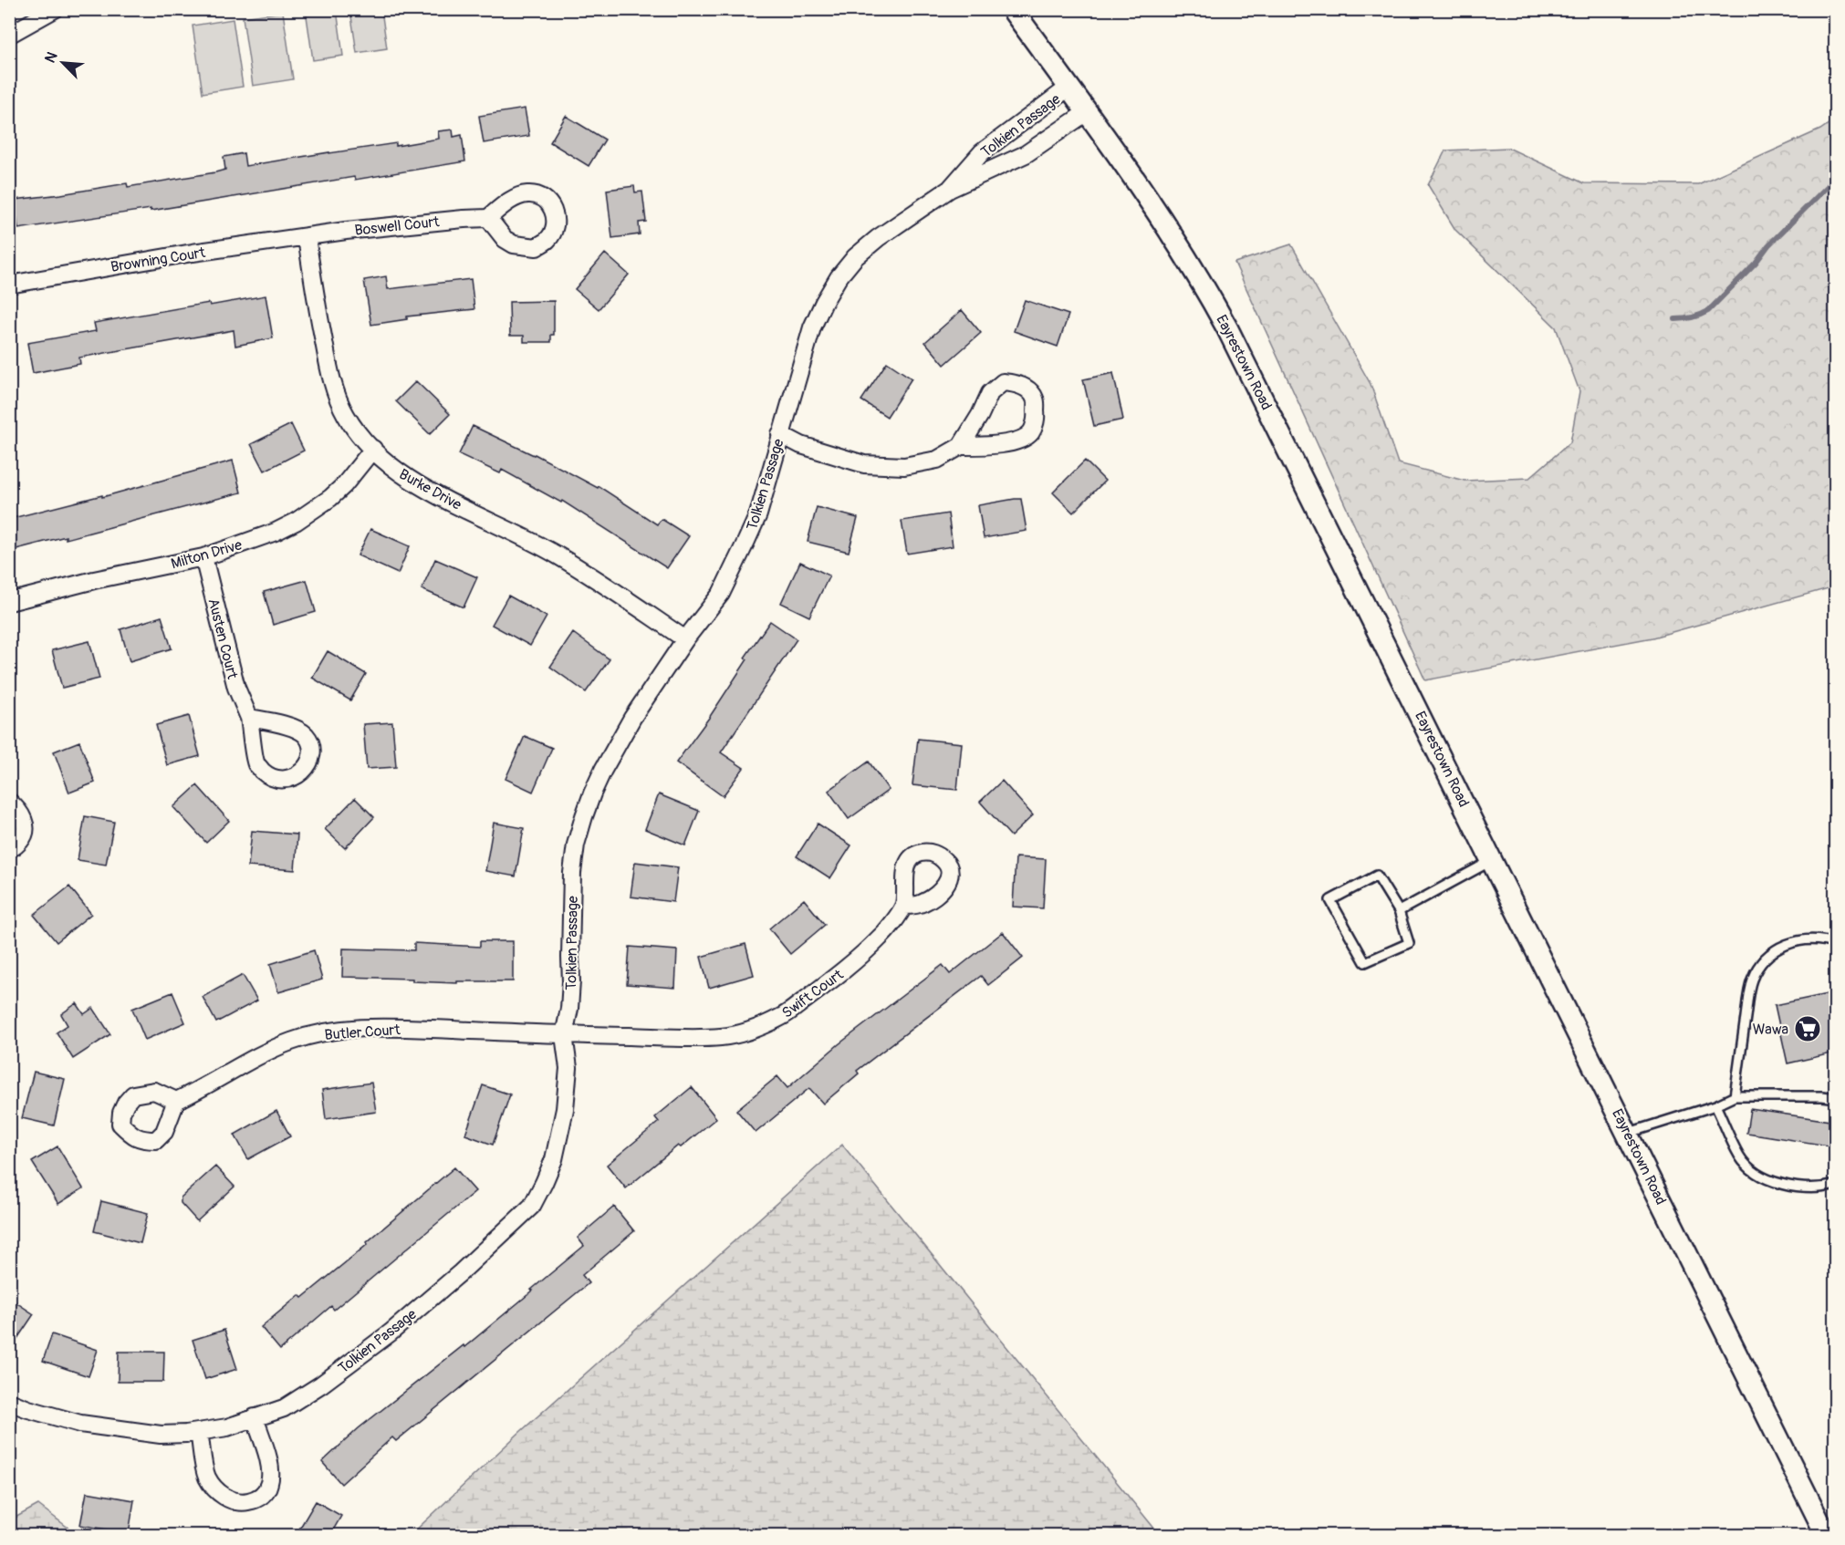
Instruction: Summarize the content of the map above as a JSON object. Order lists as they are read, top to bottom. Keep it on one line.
{"streets":{"street":["Tolkien Passage","Boswell Court","Browning Court","Eayrestown Road","Burke Drive","Milton Drive","Austen Court","Swift Court","Butler Court"]},"crossings":[["Tolkien Passage","Eayrestown Road"],["Tolkien Passage","Burke Drive"],["Tolkien Passage","Swift Court"],["Tolkien Passage","Butler Court"],["Boswell Court","Browning Court"],["Boswell Court","Burke Drive"],["Browning Court","Burke Drive"],["Burke Drive","Milton Drive"],["Milton Drive","Austen Court"],["Swift Court","Butler Court"]],"places":{"supermarket":["Wawa"]},"north":"top left"}
